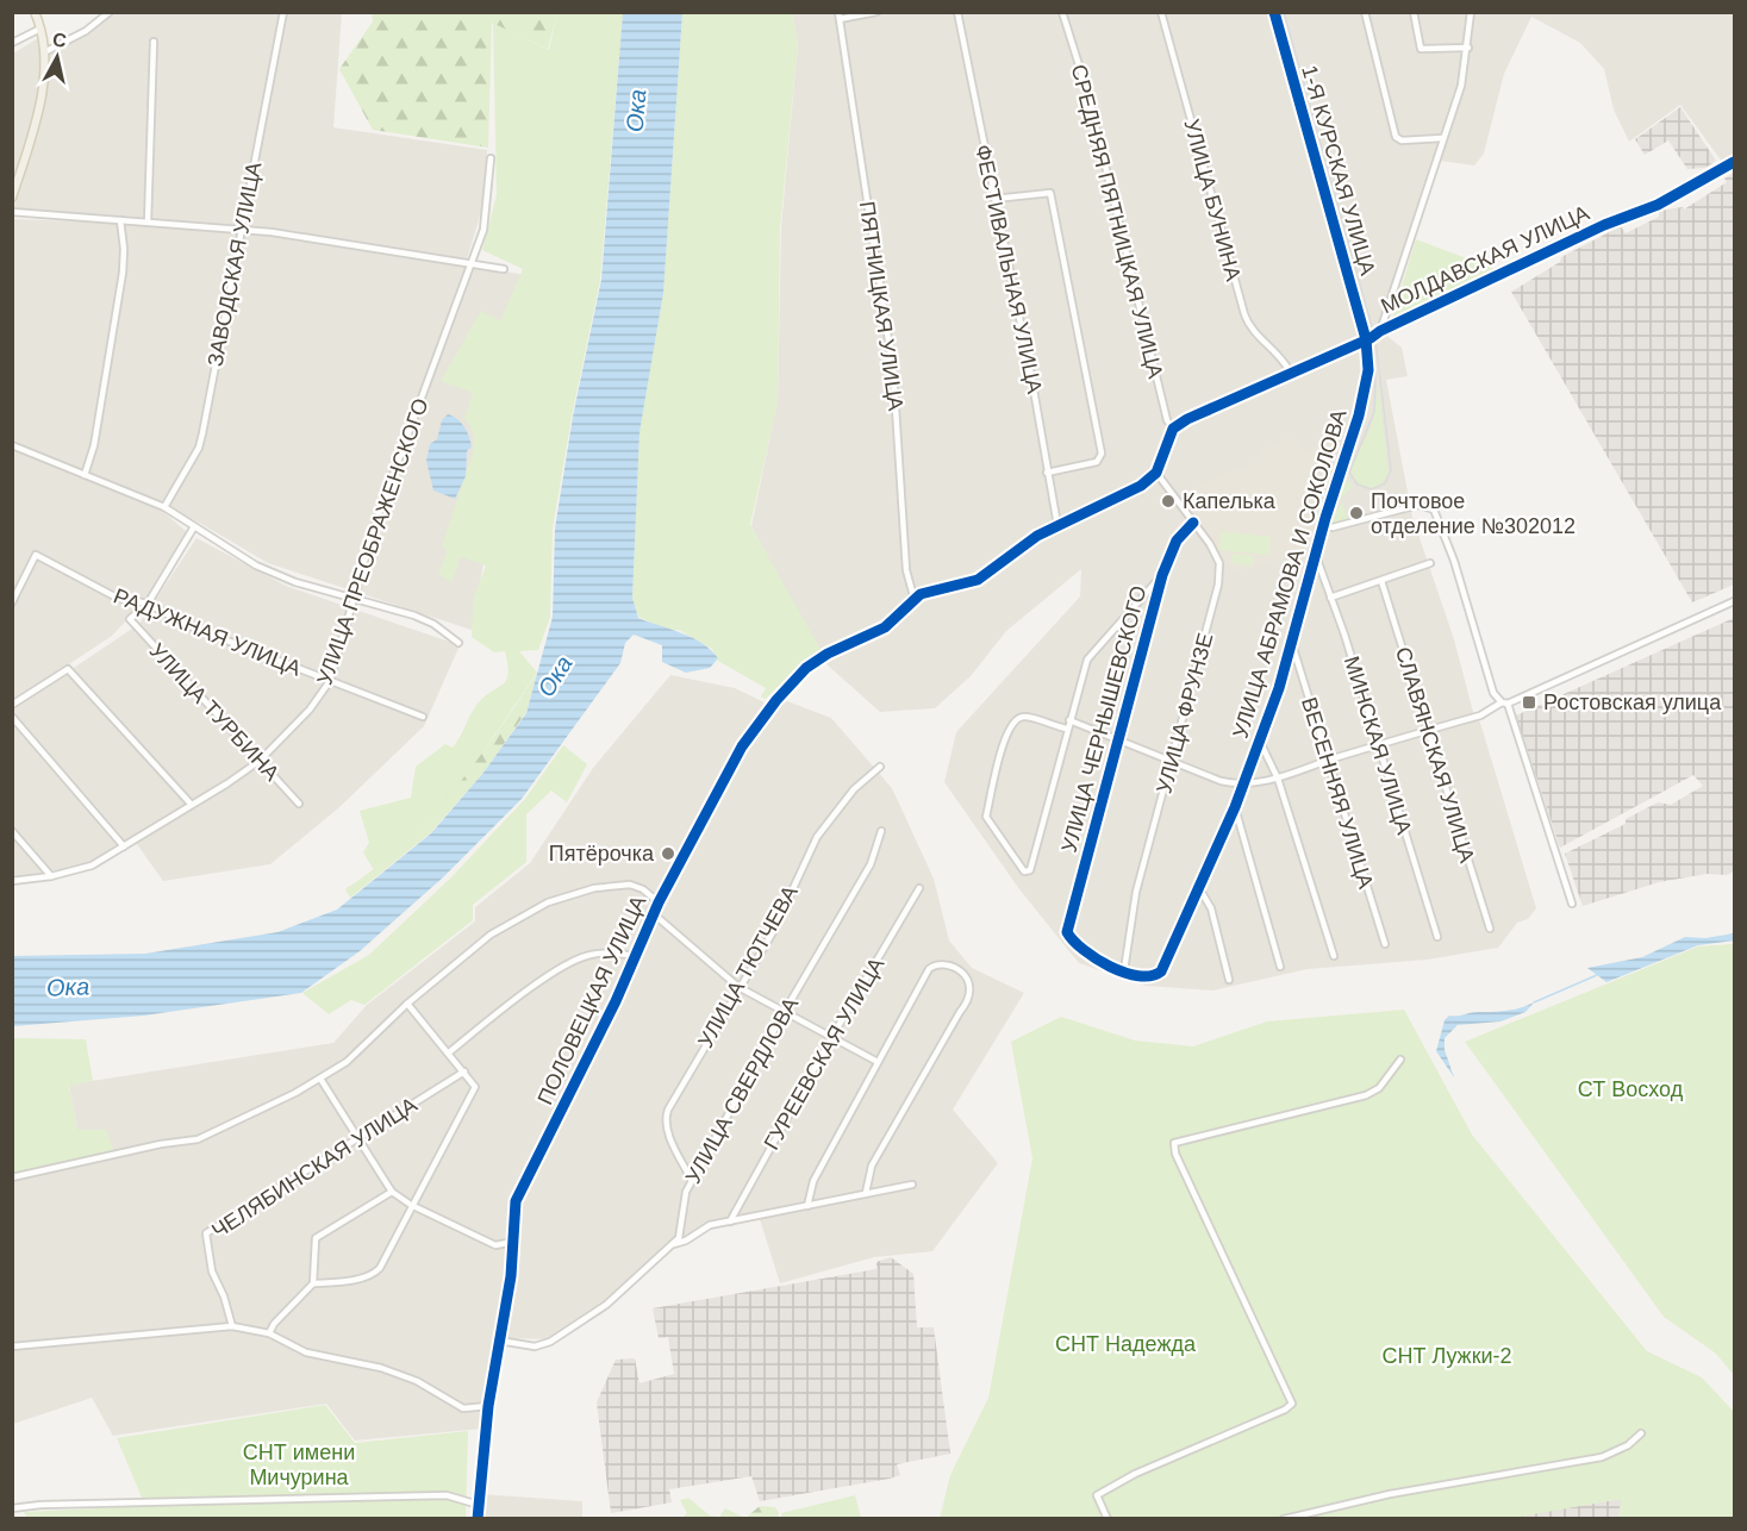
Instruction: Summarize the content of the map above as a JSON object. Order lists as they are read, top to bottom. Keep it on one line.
{"streets":{"street":["1-Я КУРСКАЯ УЛИЦА","УЛИЦА БУНИНА","СРЕДНЯЯ ПЯТНИЦКАЯ УЛИЦА","МОЛДАВСКАЯ УЛИЦА","ЗАВОДСКАЯ УЛИЦА","ФЕСТИВАЛЬНАЯ УЛИЦА","ПЯТНИЦКАЯ УЛИЦА","УЛИЦА ПРЕОБРАЖЕНСКОГО","УЛИЦА АБРАМОВА И СОКОЛОВА","РАДУЖНАЯ УЛИЦА","УЛИЦА ТУРБИНА","УЛИЦА ФРУНЗЕ","УЛИЦА ЧЕРНЫШЕВСКОГО","МИНСКАЯ УЛИЦА","СЛАВЯНСКАЯ УЛИЦА","ВЕСЕННЯЯ УЛИЦА","УЛИЦА ТЮТЧЕВА","ПОЛОВЕЦКАЯ УЛИЦА","ГУРЕЕВСКАЯ УЛИЦА","УЛИЦА СВЕРДЛОВА","ЧЕЛЯБИНСКАЯ УЛИЦА"]},"crossings":[["1-Я КУРСКАЯ УЛИЦА","МОЛДАВСКАЯ УЛИЦА"],["1-Я КУРСКАЯ УЛИЦА","УЛИЦА АБРАМОВА И СОКОЛОВА"],["УЛИЦА БУНИНА","МОЛДАВСКАЯ УЛИЦА"],["СРЕДНЯЯ ПЯТНИЦКАЯ УЛИЦА","МОЛДАВСКАЯ УЛИЦА"],["МОЛДАВСКАЯ УЛИЦА","УЛИЦА АБРАМОВА И СОКОЛОВА"],["ПЯТНИЦКАЯ УЛИЦА","ПОЛОВЕЦКАЯ УЛИЦА"],["УЛИЦА ПРЕОБРАЖЕНСКОГО","РАДУЖНАЯ УЛИЦА"],["УЛИЦА ПРЕОБРАЖЕНСКОГО","УЛИЦА ТУРБИНА"],["УЛИЦА АБРАМОВА И СОКОЛОВА","УЛИЦА ФРУНЗЕ"],["УЛИЦА АБРАМОВА И СОКОЛОВА","УЛИЦА ЧЕРНЫШЕВСКОГО"],["УЛИЦА АБРАМОВА И СОКОЛОВА","МИНСКАЯ УЛИЦА"],["УЛИЦА АБРАМОВА И СОКОЛОВА","ВЕСЕННЯЯ УЛИЦА"],["РАДУЖНАЯ УЛИЦА","УЛИЦА ТУРБИНА"],["УЛИЦА ФРУНЗЕ","УЛИЦА ЧЕРНЫШЕВСКОГО"],["УЛИЦА ТЮТЧЕВА","УЛИЦА СВЕРДЛОВА"],["ПОЛОВЕЦКАЯ УЛИЦА","УЛИЦА СВЕРДЛОВА"]],"water":["Ока"],"parks":["СТ Восход","СНТ Надежда","СНТ Лужки-2","СНТ имени Мичурина"],"places":{"other":["Капелька","Почтовое отделение №302012","Пятёрочка"],"transit":["Ростовская улица"]},"north":"top"}
